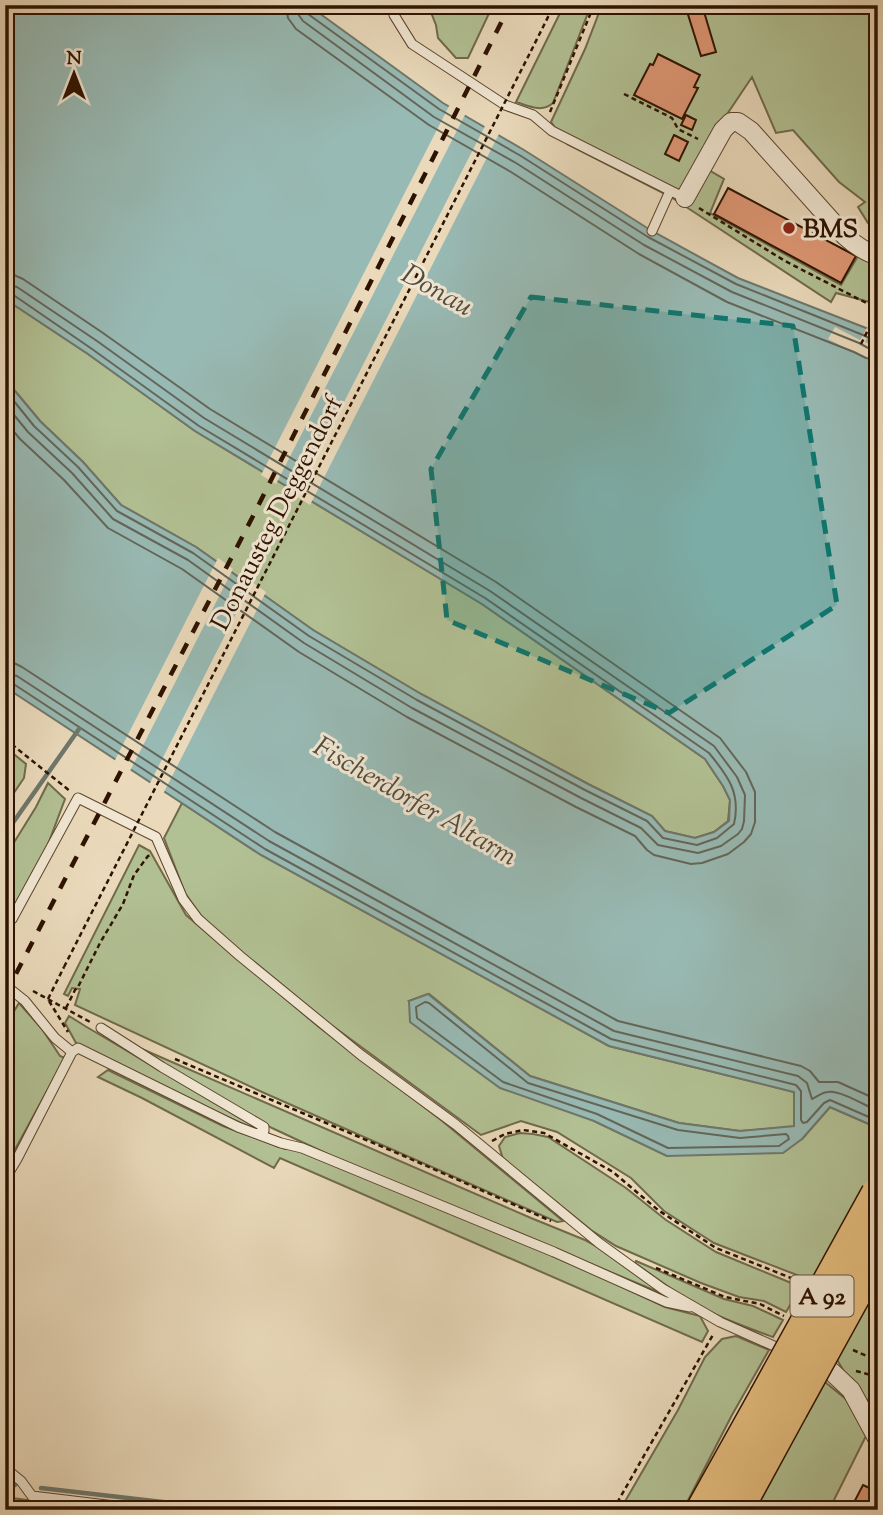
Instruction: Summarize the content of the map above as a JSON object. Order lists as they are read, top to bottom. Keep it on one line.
{"streets":{"highway":["A 92"],"path":["Donausteg Deggendorf"]},"water":["Donau","Fischerdorfer Altarm"],"places":["BMS"],"north":"top"}
